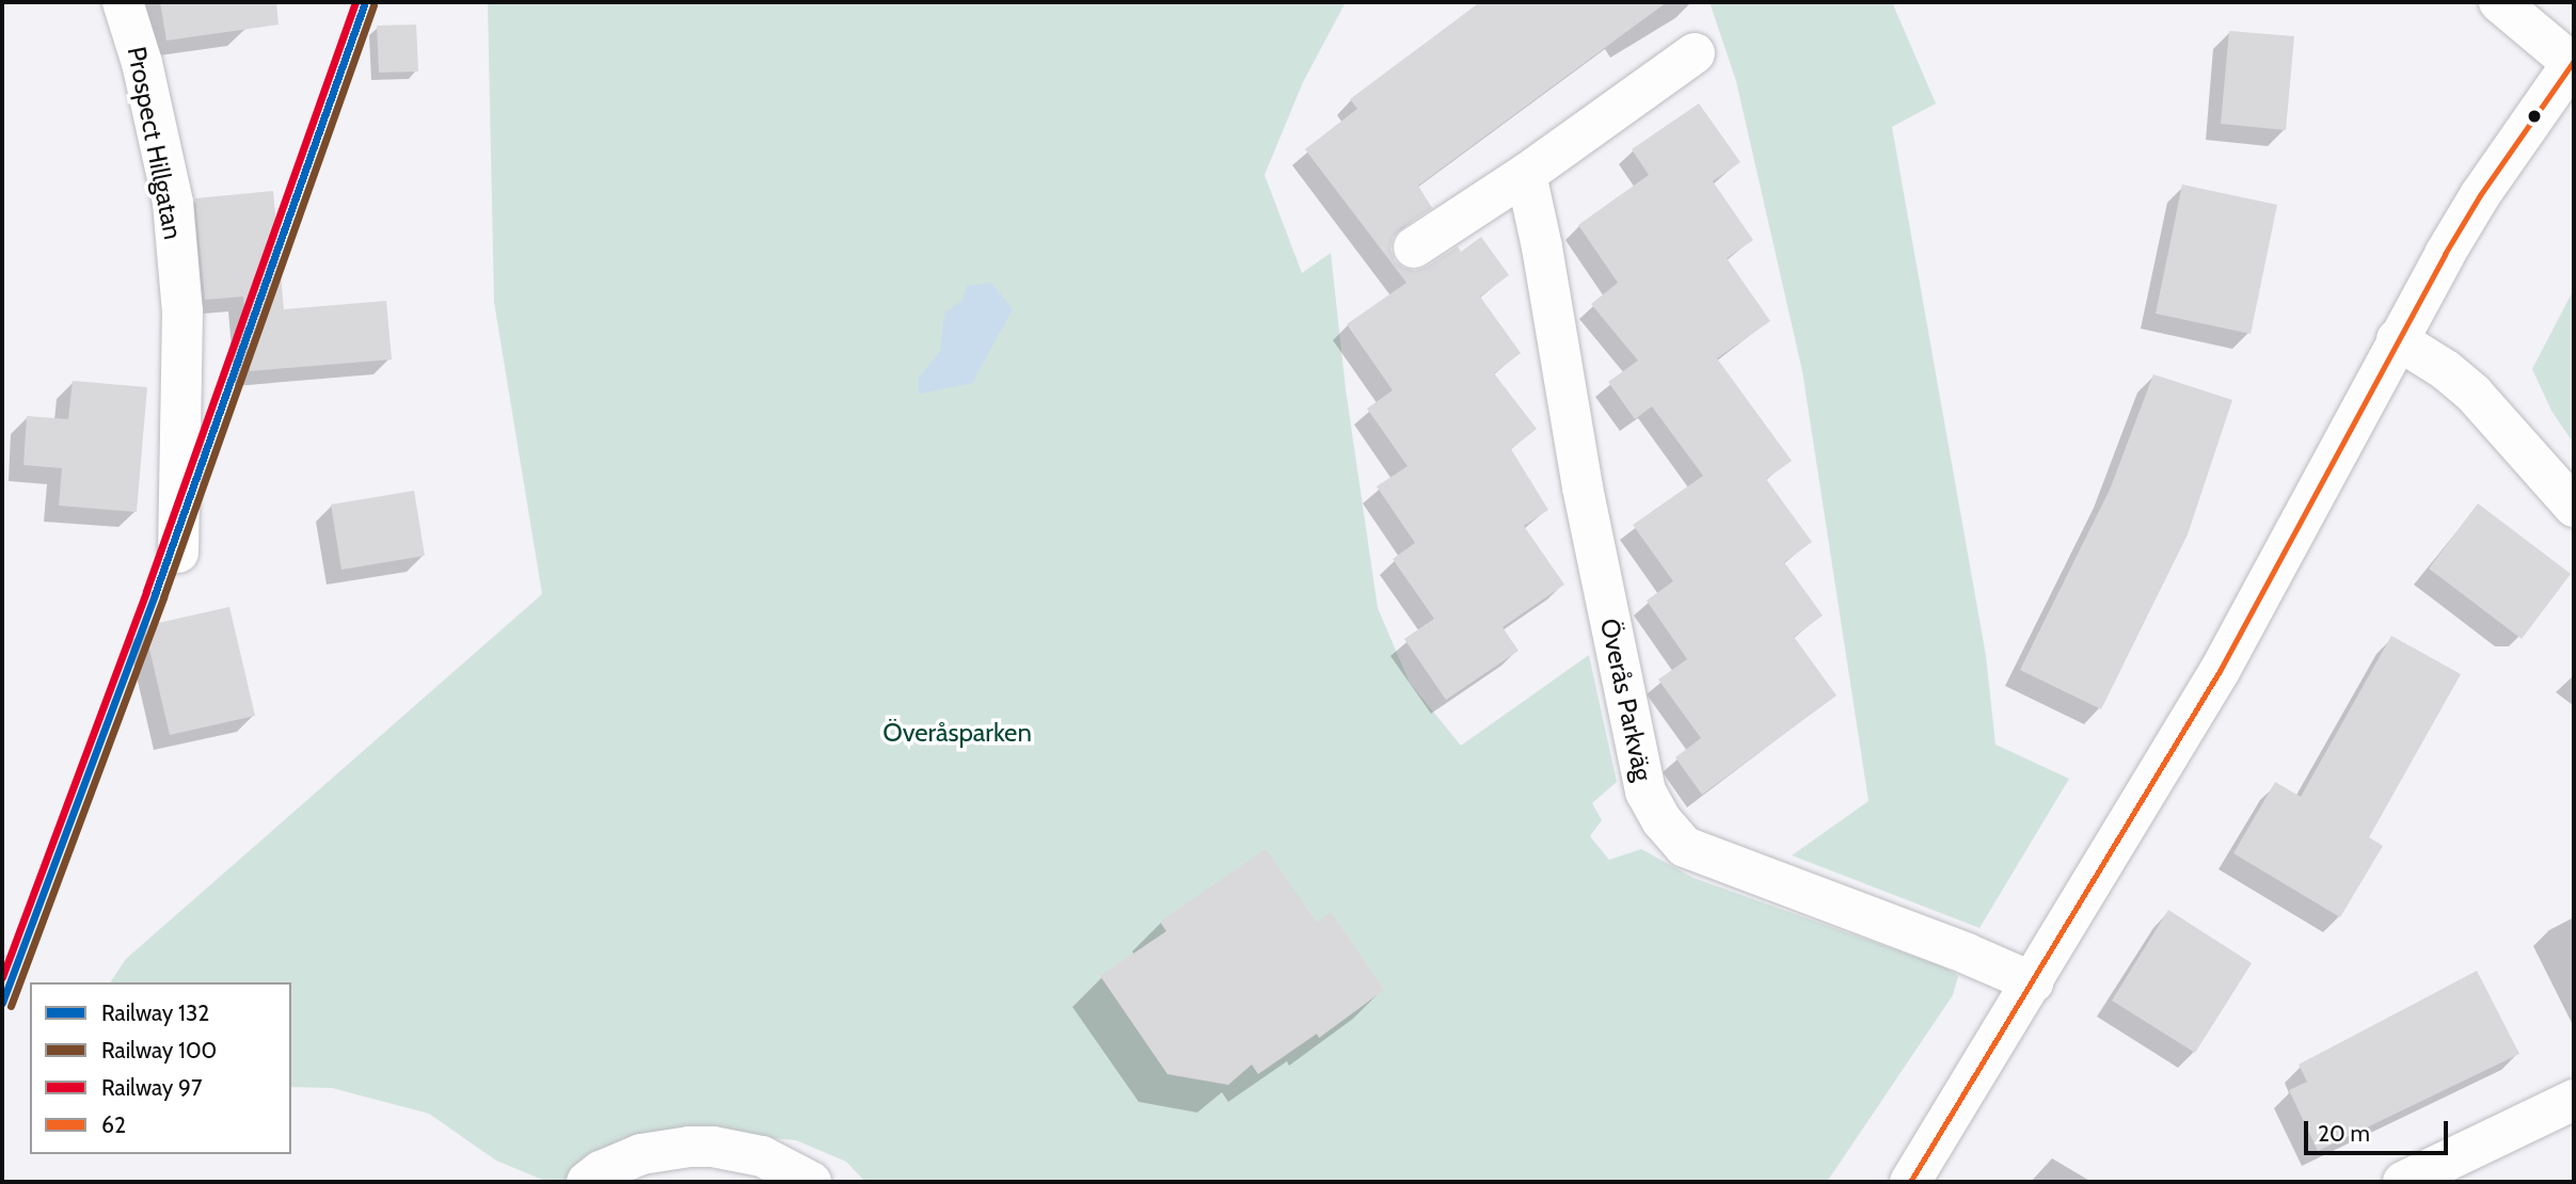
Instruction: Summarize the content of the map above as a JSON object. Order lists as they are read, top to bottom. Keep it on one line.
{"streets":{"street":["Prospect Hillgatan","Överås Parkväg"]},"parks":["Överåsparken"],"lines":["rail line 132","rail line 97","rail line 100","transit line 62"],"legend":["Railway 132","Railway 100","Railway 97","62"],"scale_bar":"20 m"}
